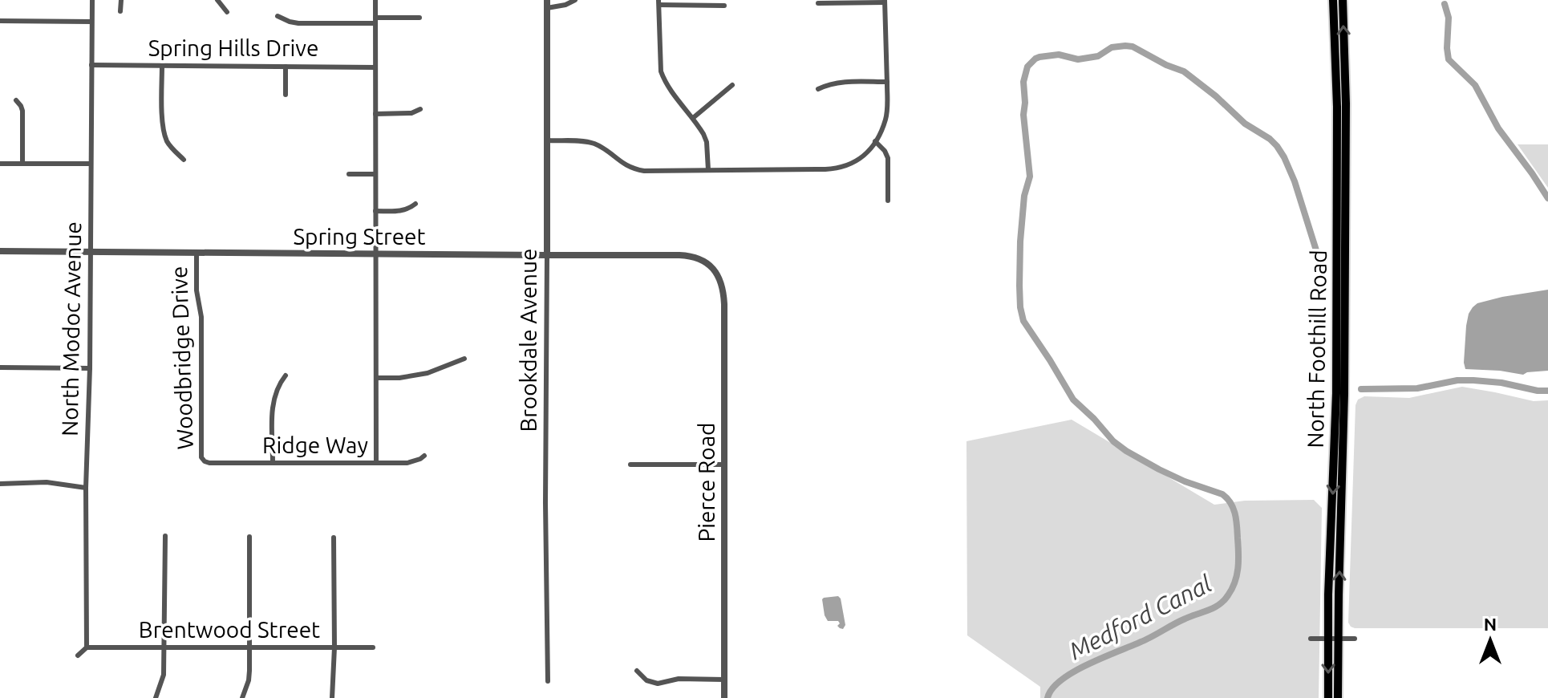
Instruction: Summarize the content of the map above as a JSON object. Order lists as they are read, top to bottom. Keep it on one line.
{"streets":{"main road":["North Foothill Road"],"street":["Spring Hills Drive","Spring Street","North Modoc Avenue","Brookdale Avenue","Woodbridge Drive","Ridge Way","Pierce Road","Brentwood Street"]},"crossings":[["Spring Hills Drive","North Modoc Avenue"],["Spring Street","North Modoc Avenue"],["Spring Street","Brookdale Avenue"],["Spring Street","Woodbridge Drive"],["Spring Street","Pierce Road"],["North Modoc Avenue","Brentwood Street"],["Woodbridge Drive","Ridge Way"]],"water":["Medford Canal"],"north":"top"}
